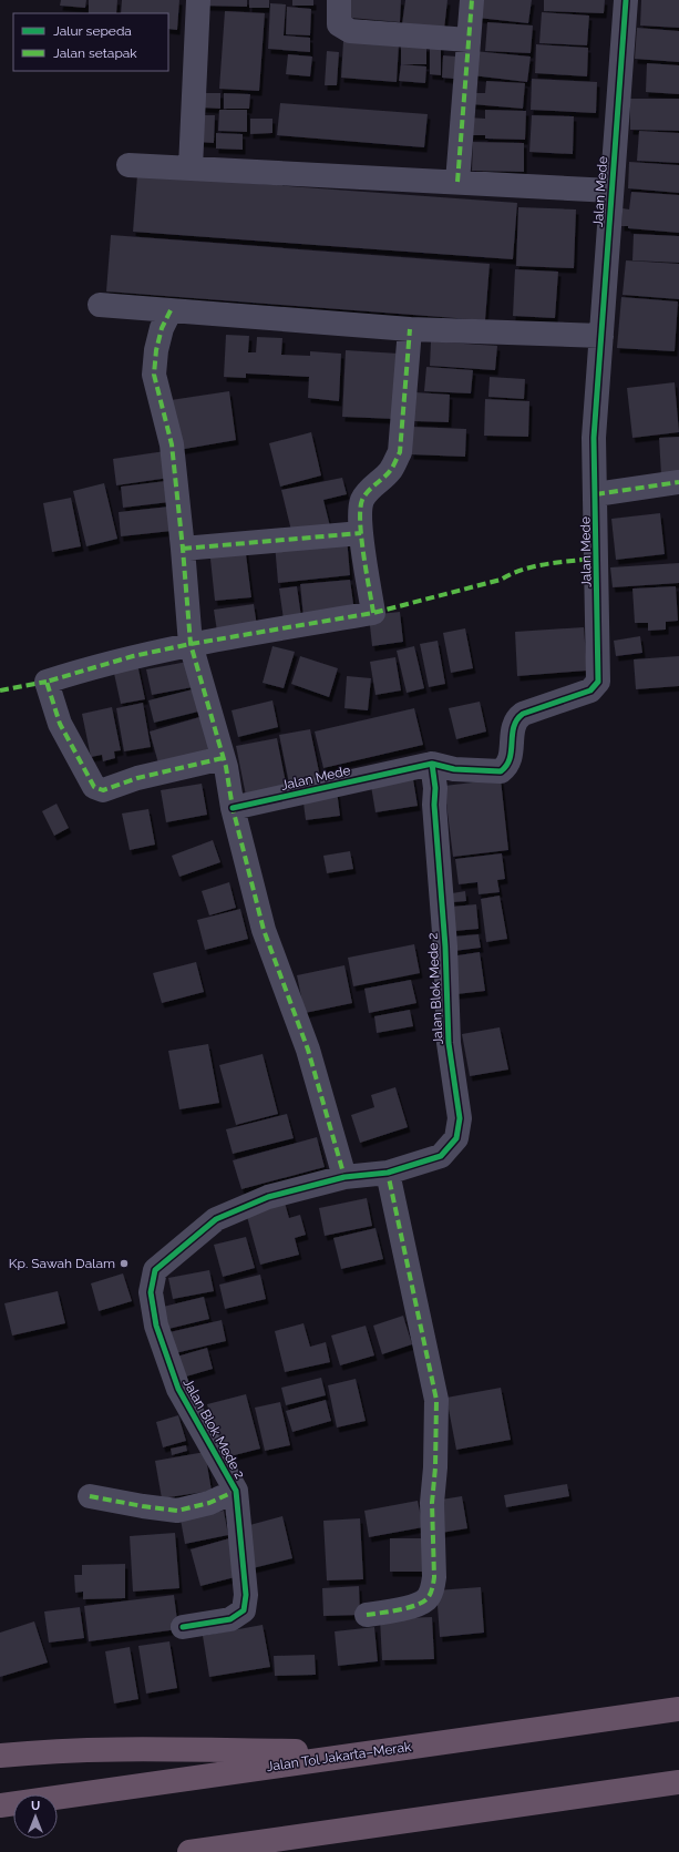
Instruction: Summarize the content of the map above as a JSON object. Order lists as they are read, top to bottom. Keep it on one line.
{"streets":{"highway":["Jalan Tol Jakarta–Merak"],"street":["Jalan Mede","Jalan Blok Mede 2"]},"crossings":[["Jalan Mede","Jalan Blok Mede 2"]],"places":["Kp. Sawah Dalam"],"legend":["Jalur sepeda","Jalan setapak"],"north":"top"}
